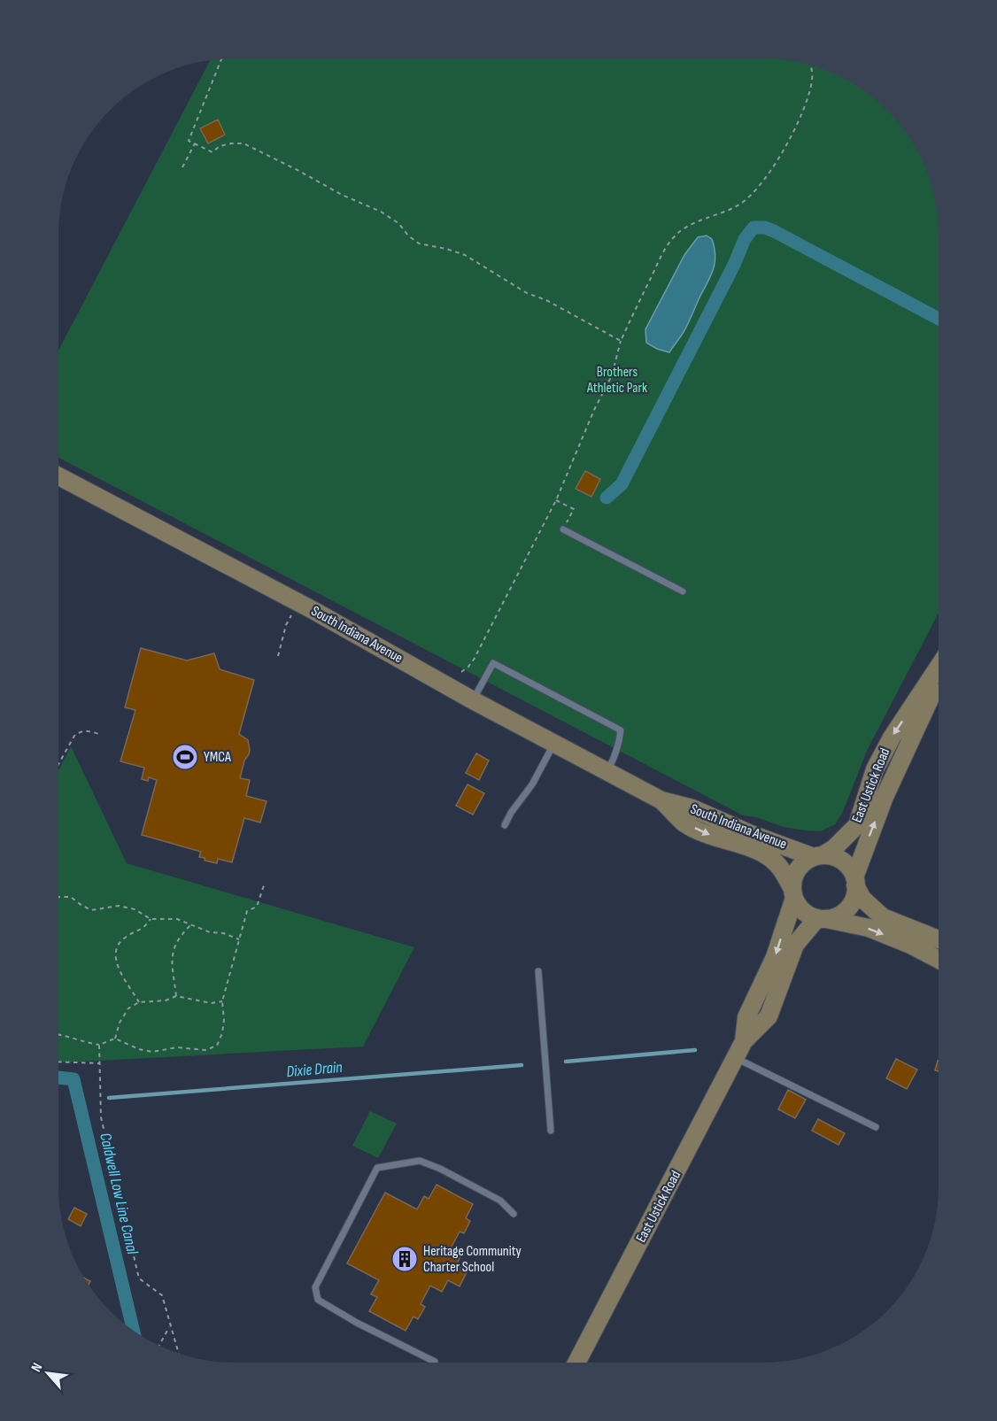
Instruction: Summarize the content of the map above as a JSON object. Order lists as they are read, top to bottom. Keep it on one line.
{"streets":{"main road":["South Indiana Avenue","East Ustick Road"]},"crossings":[["South Indiana Avenue","East Ustick Road"]],"water":["Dixie Drain","Caldwell Low Line Canal"],"parks":["Brothers Athletic Park"],"places":{"sports":["YMCA"],"building":["Heritage Community Charter School"]},"north":"top left"}
